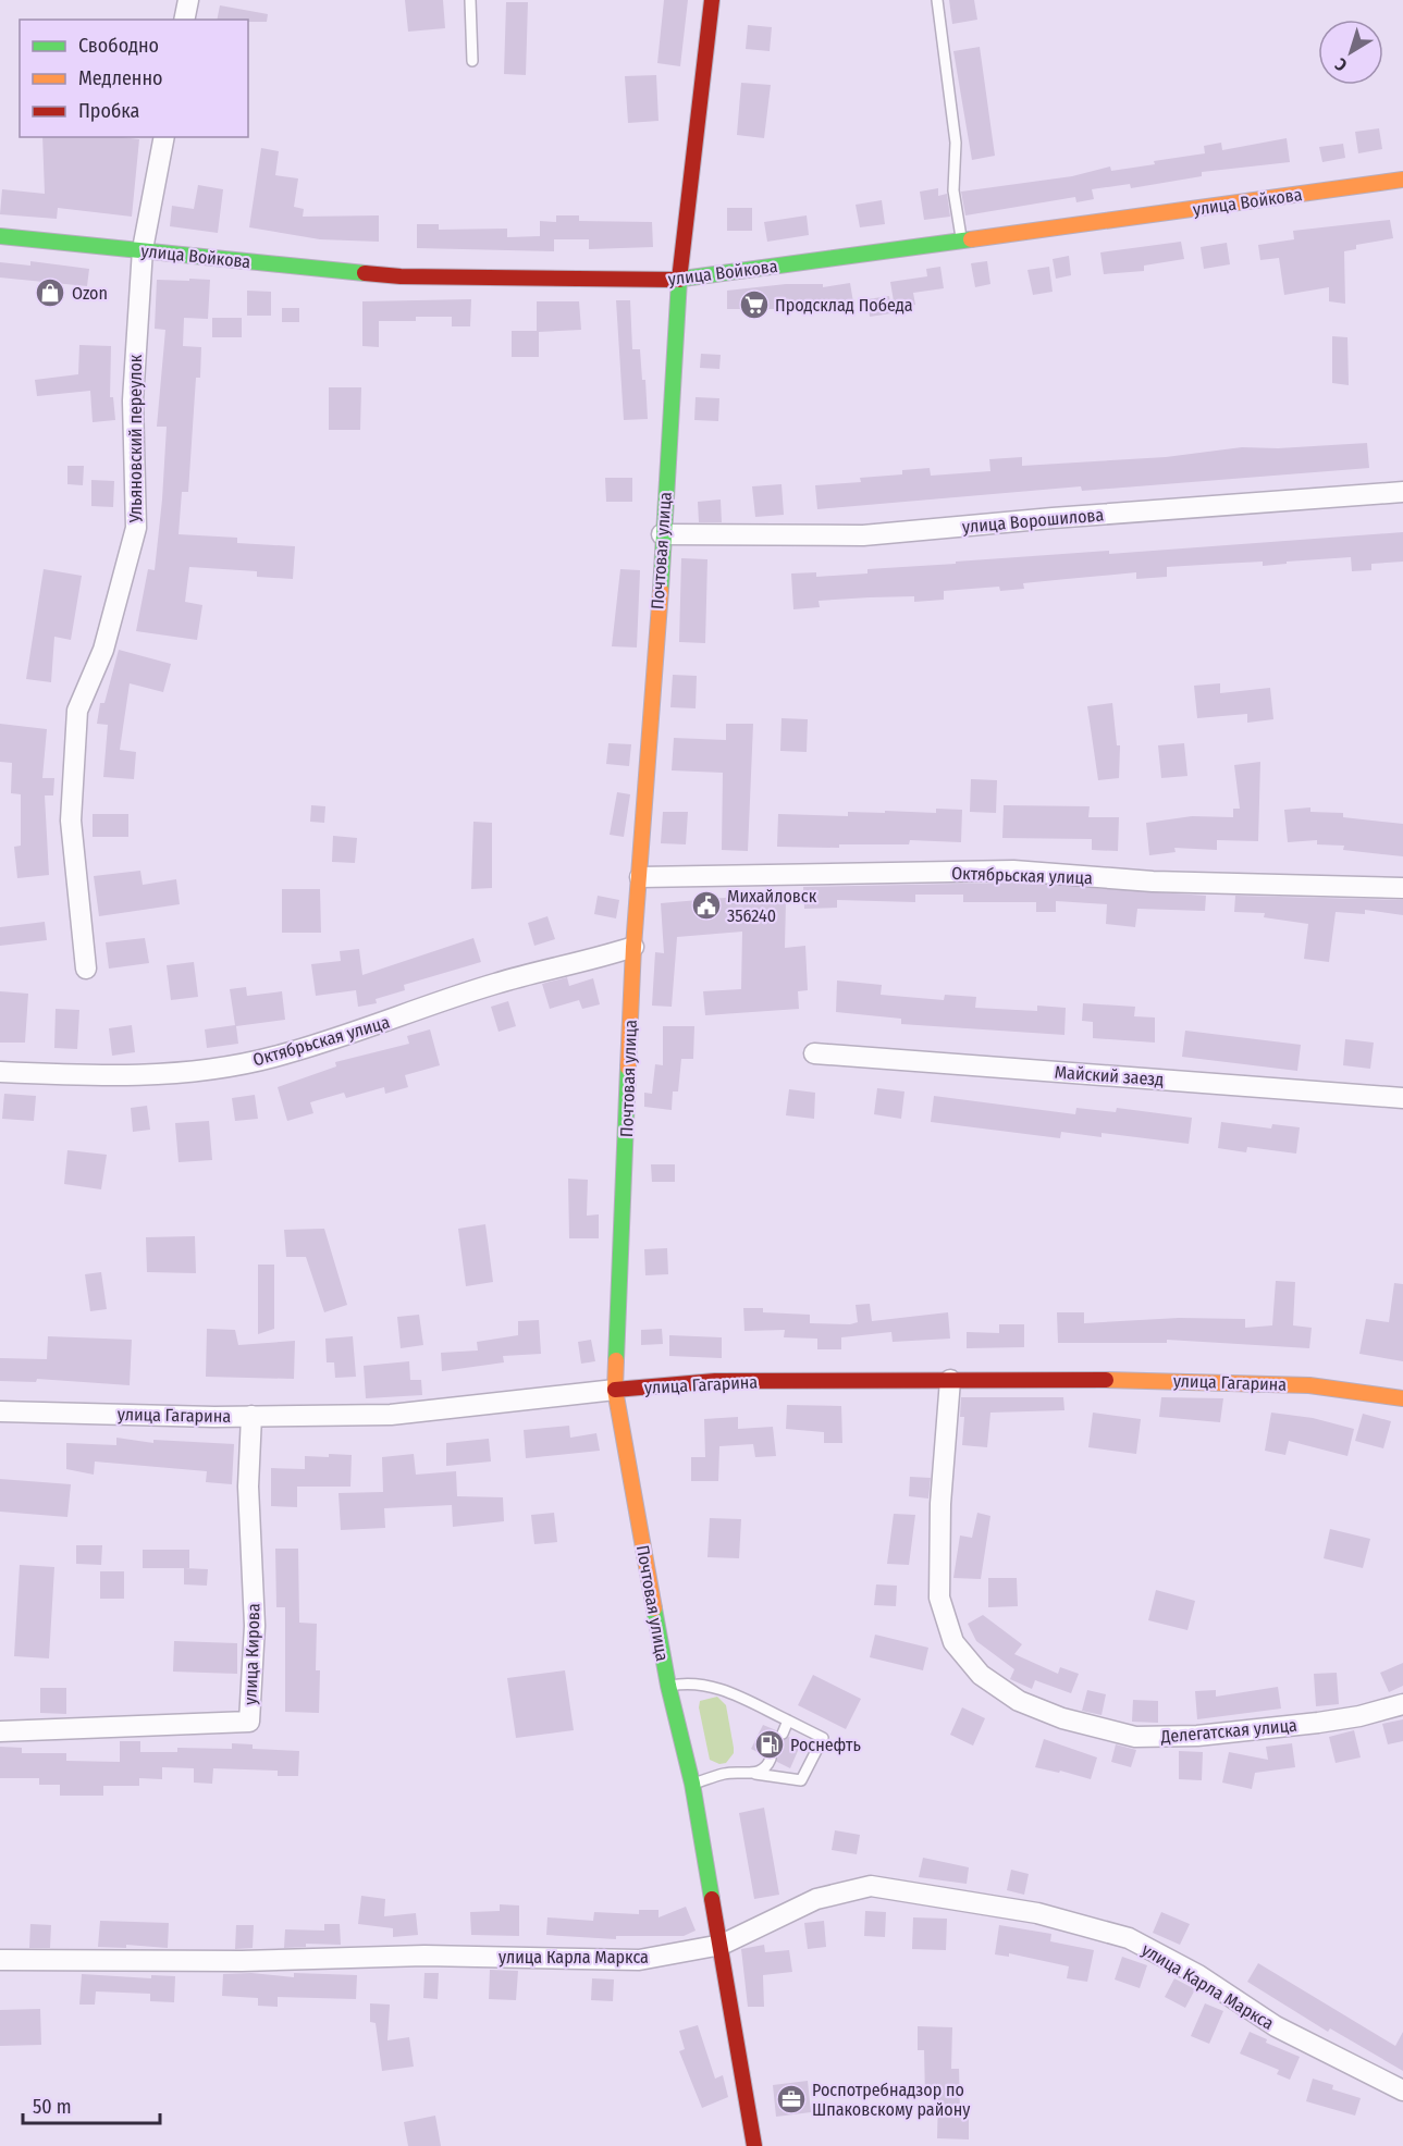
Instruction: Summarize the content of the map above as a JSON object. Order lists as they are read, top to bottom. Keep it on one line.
{"streets":{"main road":["улица Войкова","Почтовая улица","улица Гагарина"],"street":["Ульяновский переулок","улица Ворошилова","Октябрьская улица","Майский заезд","улица Кирова","Делегатская улица","улица Карла Маркса"]},"crossings":[["улица Войкова","Ульяновский переулок"],["улица Войкова","Почтовая улица"],["улица Ворошилова","Почтовая улица"],["Почтовая улица","Октябрьская улица"],["Почтовая улица","улица Гагарина"],["Почтовая улица","улица Карла Маркса"],["улица Гагарина","улица Кирова"],["улица Гагарина","Делегатская улица"]],"places":{"shop":["Ozon"],"supermarket":["Продсклад Победа"],"public building":["Михайловск 356240"],"fuel station":["Роснефть"],"office":["Роспотребнадзор по Шпаковскому району"]},"legend":["Свободно","Медленно","Пробка"],"scale_bar":"50 m","north":"bottom left"}
